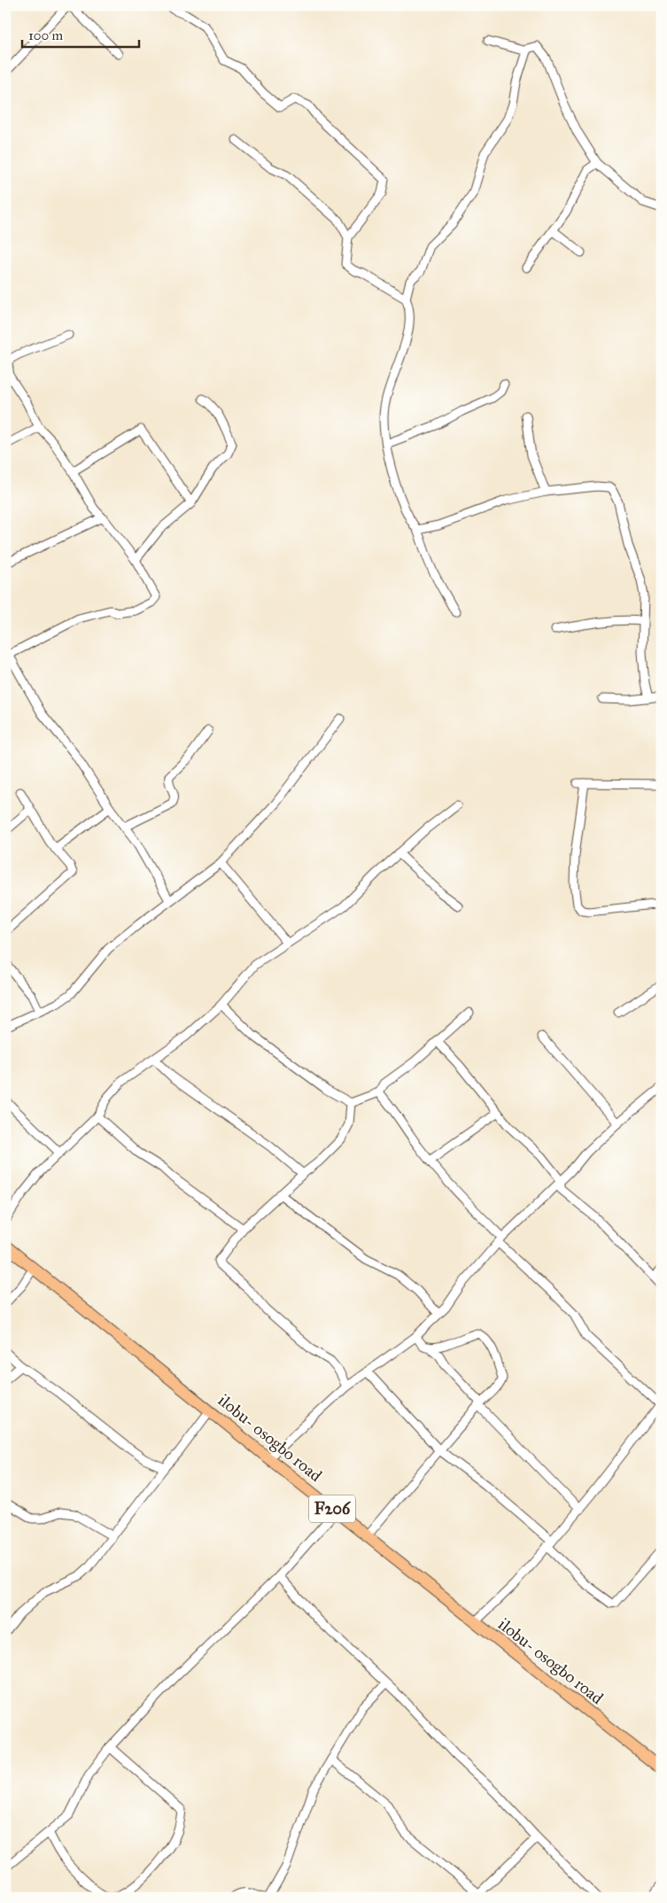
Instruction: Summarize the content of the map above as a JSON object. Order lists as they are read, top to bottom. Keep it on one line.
{"streets":{"main road":["ilobu- osogbo road","F206"]},"scale_bar":"100 m"}
